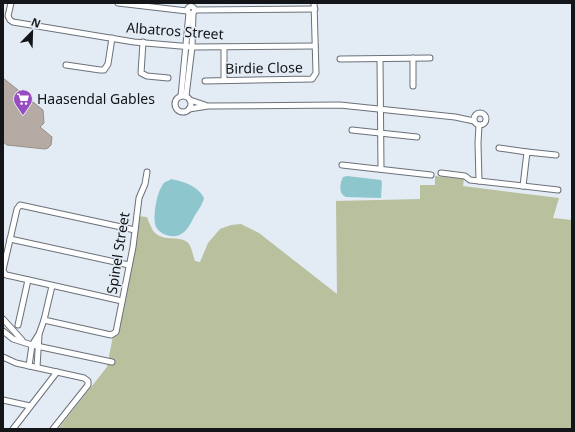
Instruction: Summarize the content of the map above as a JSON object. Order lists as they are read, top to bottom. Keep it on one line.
{"streets":{"street":["Albatros Street","Birdie Close","Spinel Street"]},"crossings":[["Albatros Street","Birdie Close"]],"places":{"supermarket":["Haasendal Gables"]},"north":"top right"}
